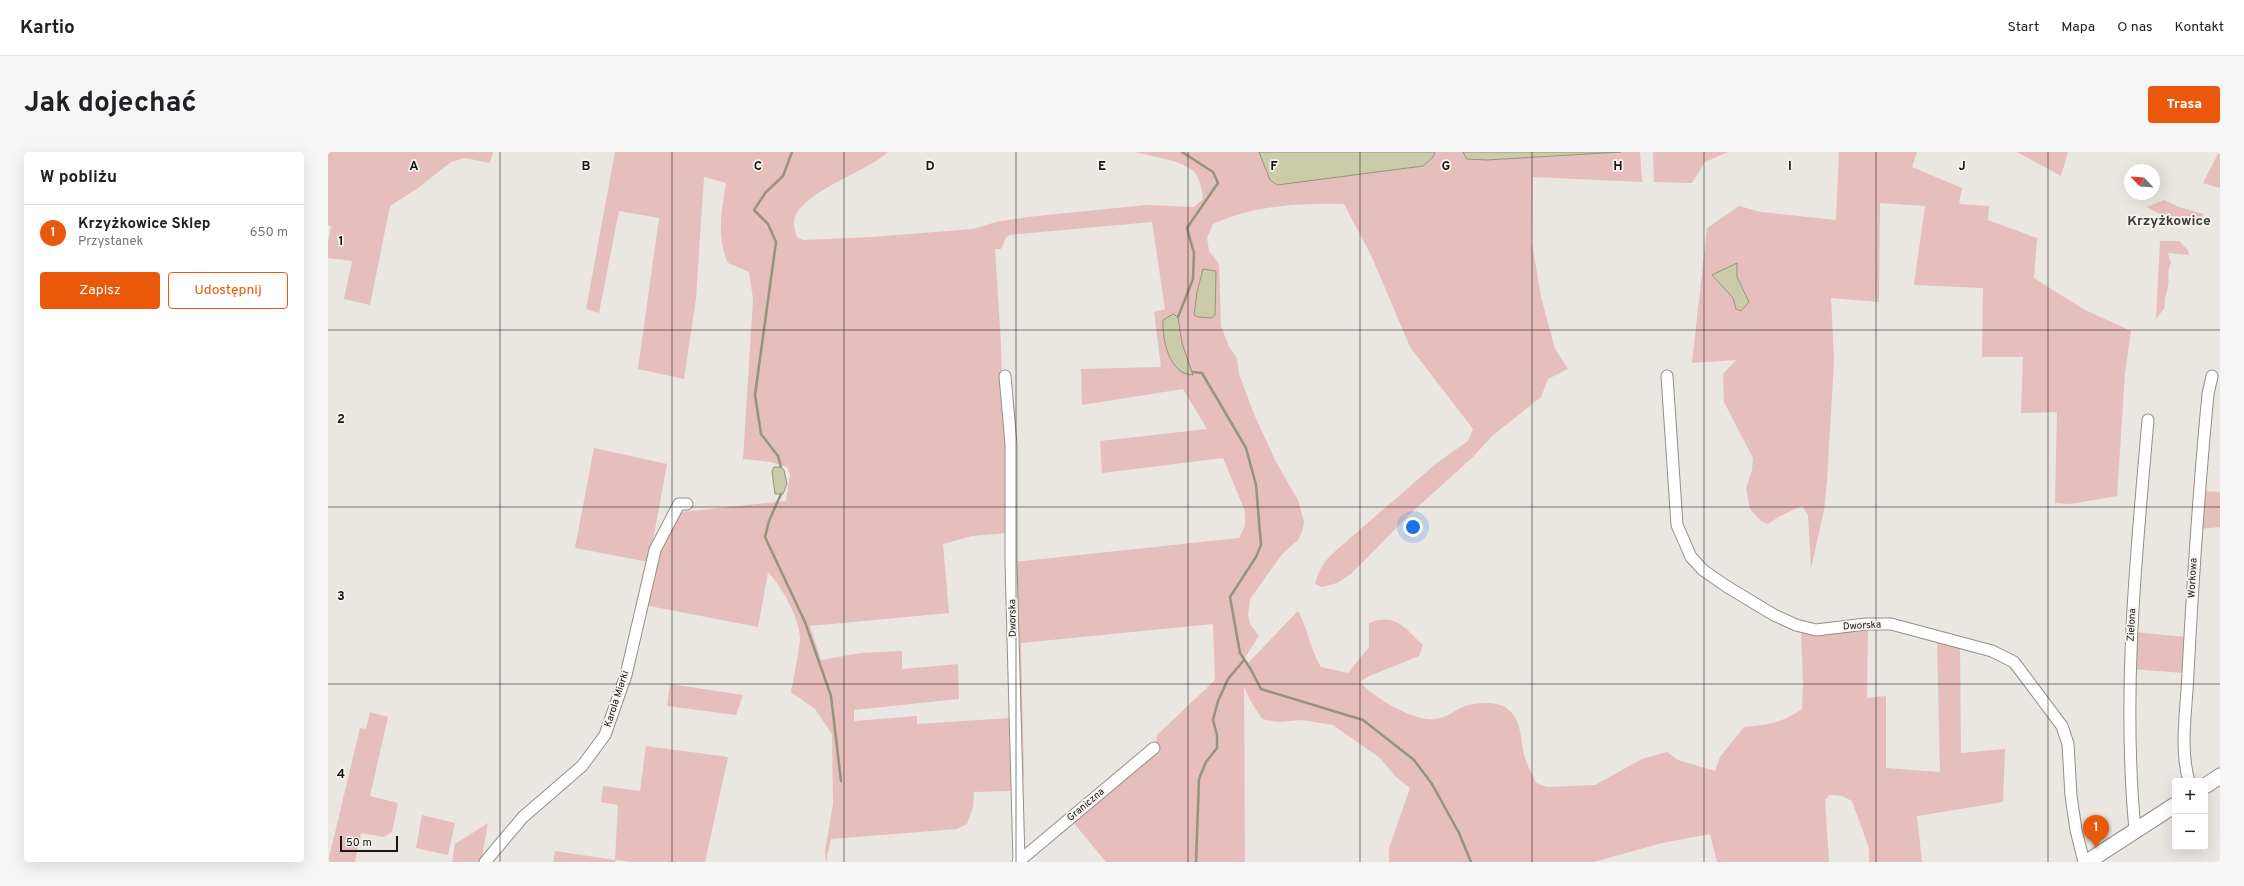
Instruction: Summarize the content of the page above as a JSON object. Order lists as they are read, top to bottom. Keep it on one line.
{"streets":{"street":["Workowa","Dworska","Zielona","Karola Miarki","Graniczna"]},"crossings":[["Dworska","Graniczna"]],"districts":["Krzyżkowice"],"scale_bar":"50 m","north":"top left","page":{"header":"Kartio","nav":["Start","Mapa","O nas","Kontakt"],"title":"Jak dojechać","buttons":["Trasa",["Zapisz","Udostępnij"]],"heading":"W pobliżu","list":[{"mark":"1","name":"Krzyżkowice Sklep","note":"Przystanek","value":"650 m"}],"map_buttons":["+","−"],"pins":"1","scale":"50 m"},"grid":{"columns":["A","B","C","D","E","F","G","H","I","J"],"rows":["1","2","3","4"]}}
